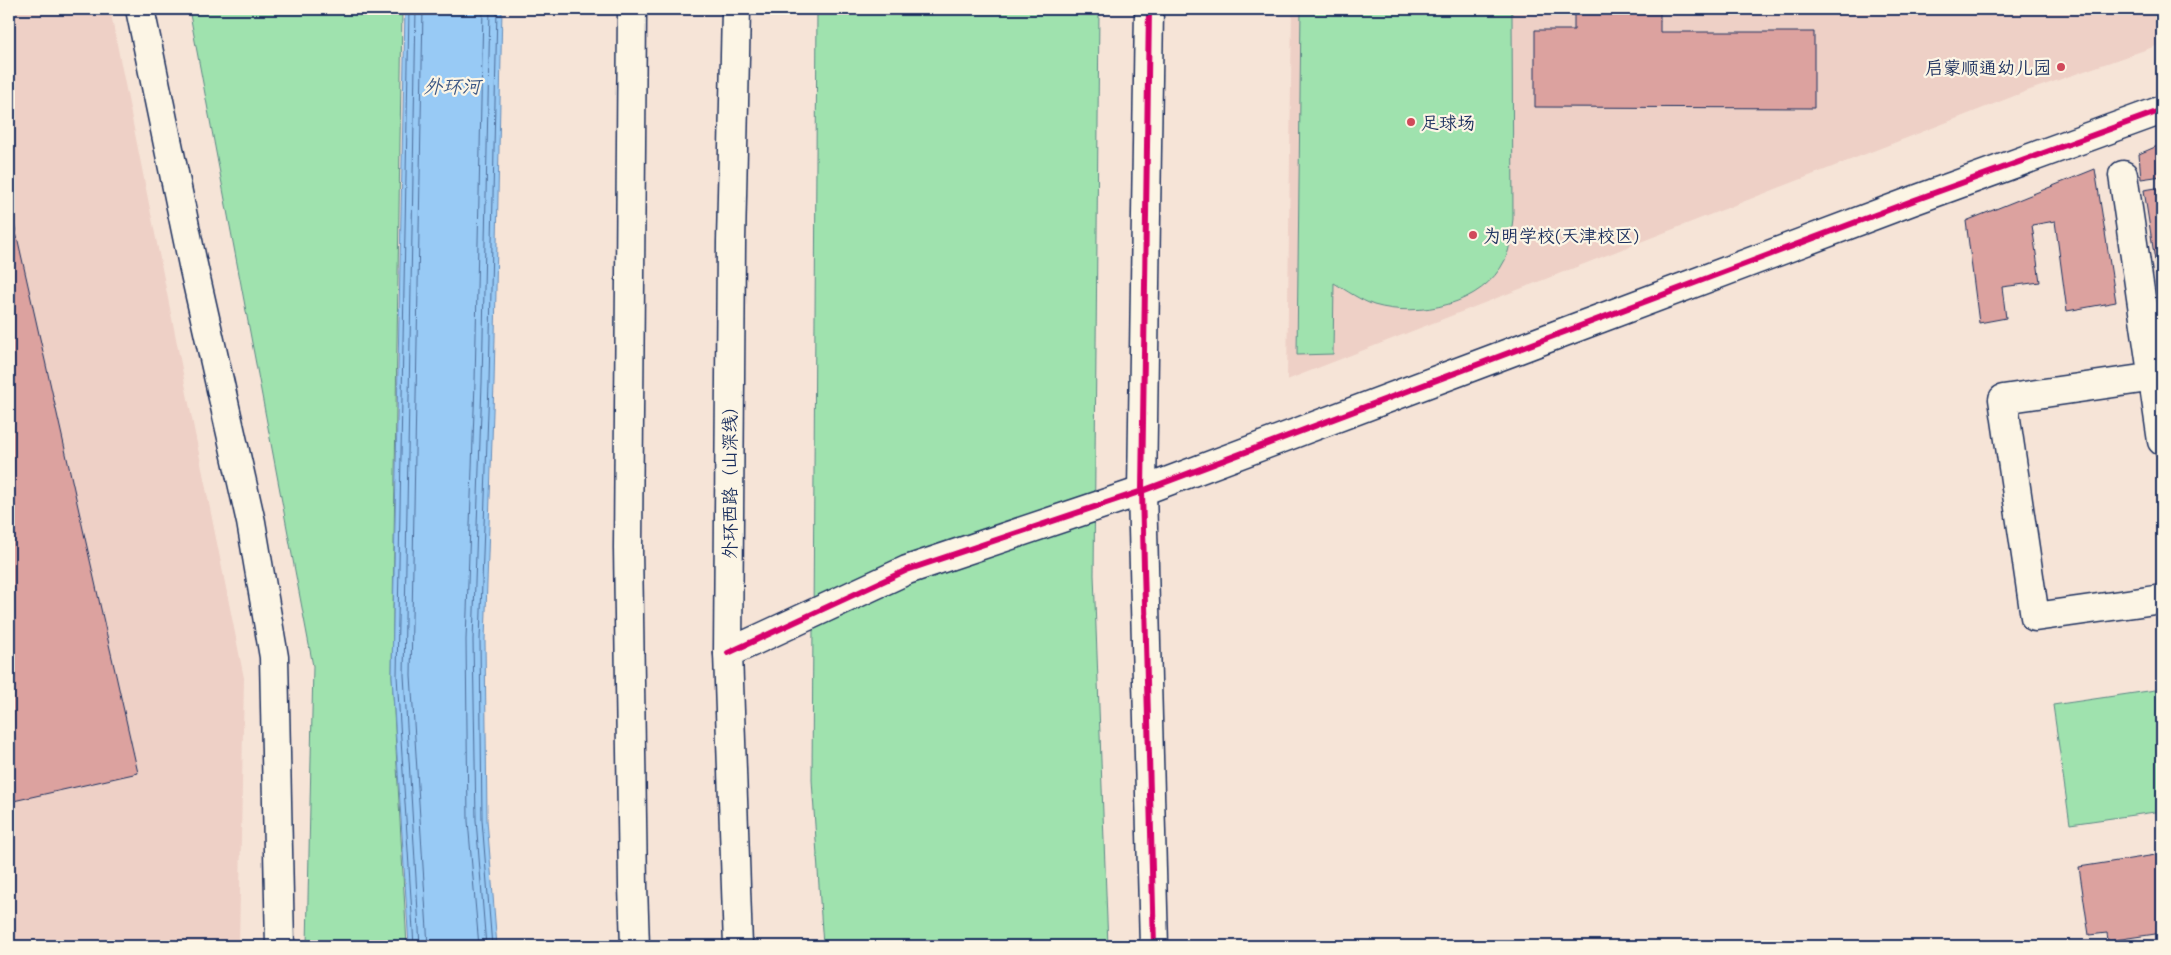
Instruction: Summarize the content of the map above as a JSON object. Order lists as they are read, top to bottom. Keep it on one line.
{"streets":{"main road":["外环西路（山深线）"]},"water":["外环河"],"places":["启蒙顺通幼儿园","足球场","为明学校(天津校区)"]}
